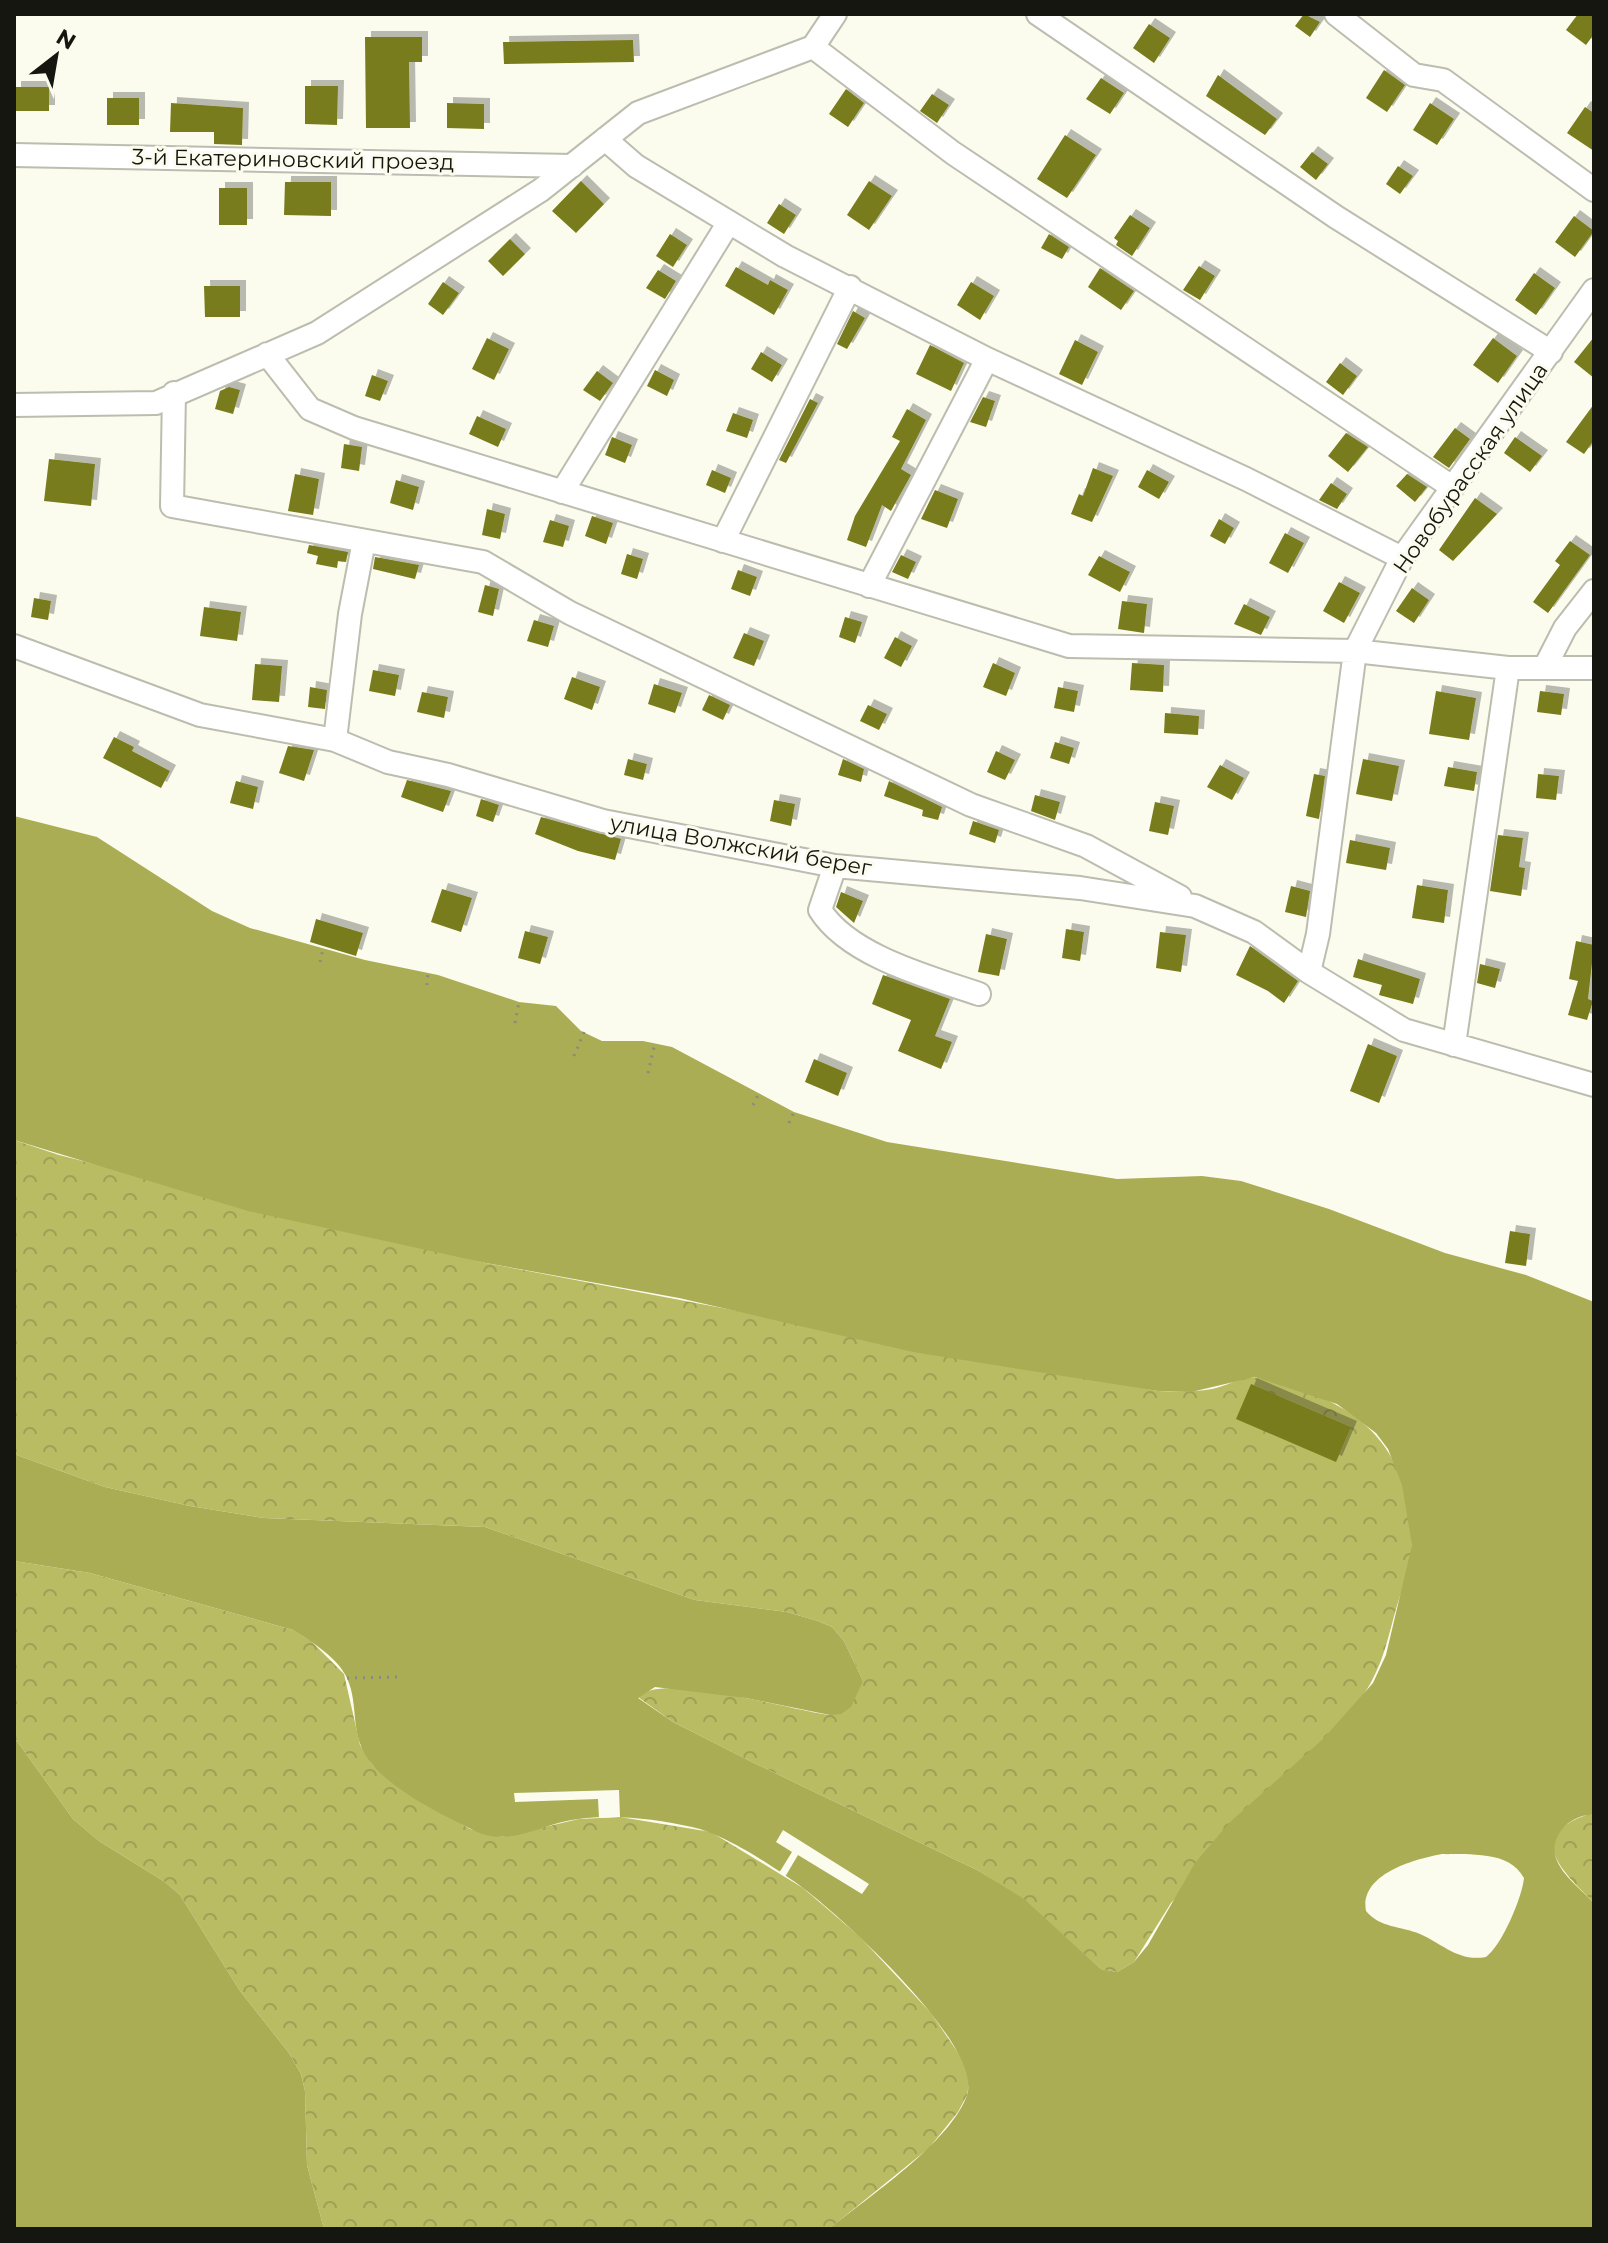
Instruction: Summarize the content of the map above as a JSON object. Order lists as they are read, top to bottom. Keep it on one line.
{"streets":{"street":["3-й Екатериновский проезд","Новобурасская улица","улица Волжский берег"]},"crossings":[["Новобурасская улица","улица Волжский берег"]],"north":"top right"}
